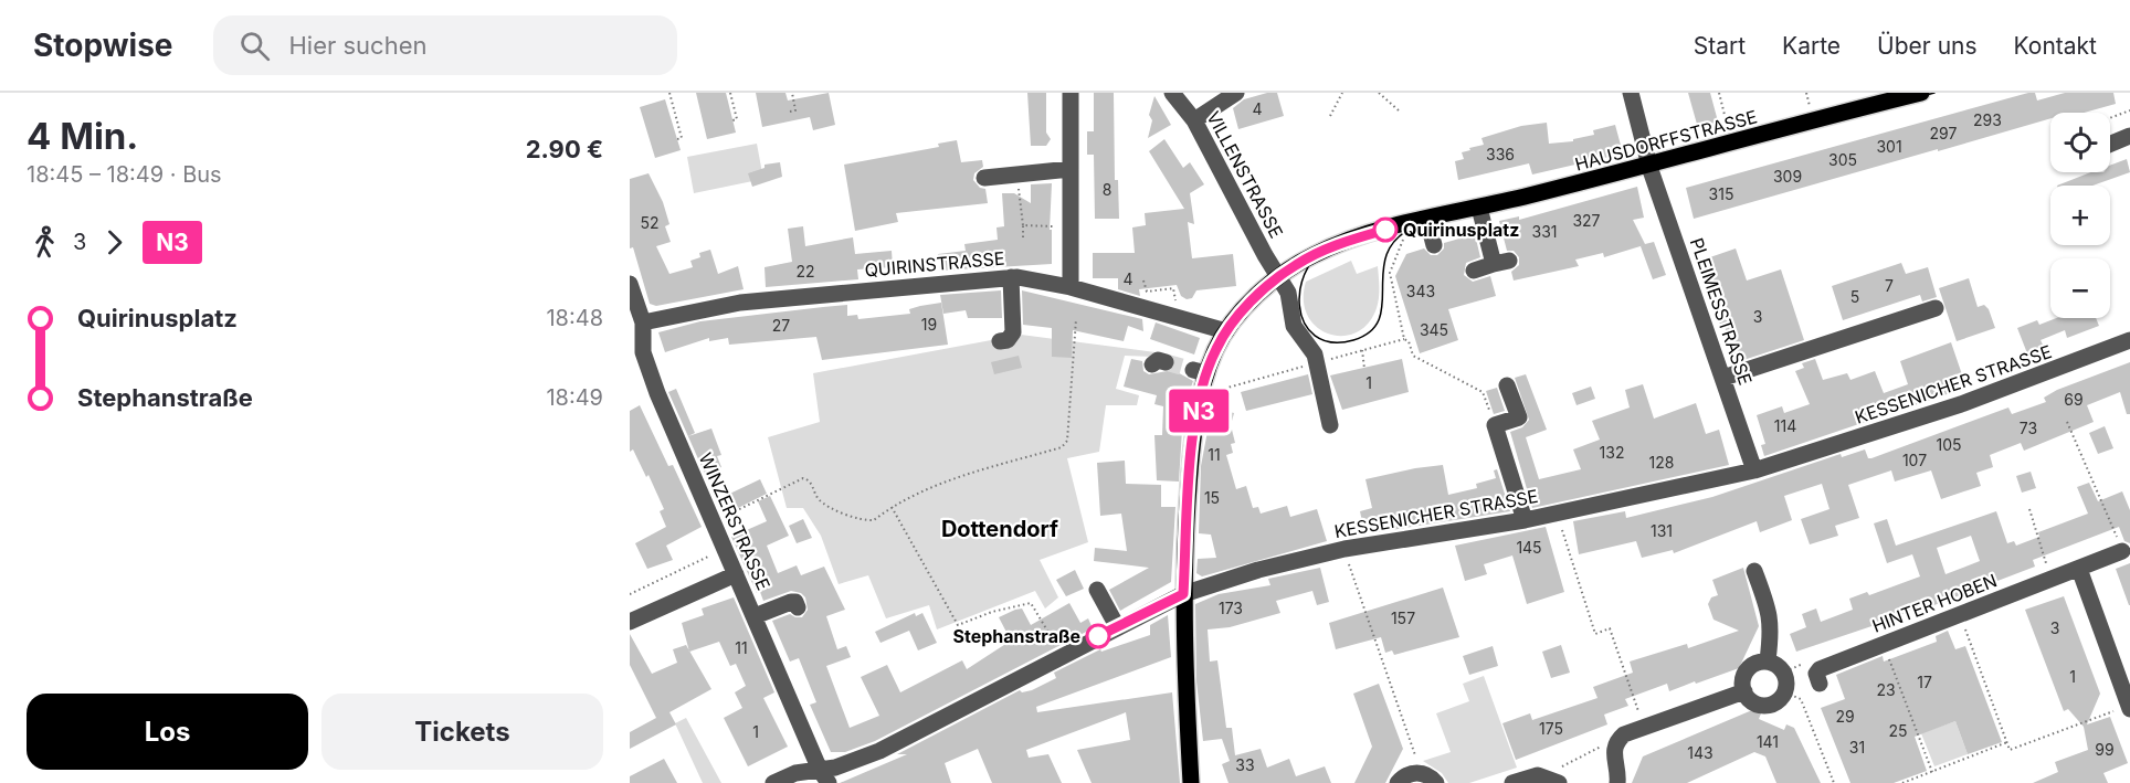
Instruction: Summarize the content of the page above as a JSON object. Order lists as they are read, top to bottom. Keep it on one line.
{"streets":{"main road":["HAUSDORFFSTRASSE"],"street":["VILLENSTRASSE","QUIRINSTRASSE","PLEIMESSTRASSE","KESSENICHER STRASSE","WINZERSTRASSE","HINTER HOBEN"]},"crossings":[["HAUSDORFFSTRASSE","VILLENSTRASSE"],["HAUSDORFFSTRASSE","QUIRINSTRASSE"],["HAUSDORFFSTRASSE","PLEIMESSTRASSE"],["HAUSDORFFSTRASSE","KESSENICHER STRASSE"],["QUIRINSTRASSE","WINZERSTRASSE"],["PLEIMESSTRASSE","KESSENICHER STRASSE"],["KESSENICHER STRASSE","WINZERSTRASSE"]],"districts":["Dottendorf"],"places":["Quirinusplatz","Stephanstraße"],"lines":["bus line N3"],"house_numbers":["4","293","297","301","336","305","309","8","315","327","52","331","22","4","7","343","5","3","19","27","345","1","69","114","73","105","132","11","107","128","15","131","145","173","157","3","11","1","17","23","29","175","25","1","141","31","99","143","33"],"page":{"header":"Stopwise","search":"Hier suchen","nav":["Start","Karte","Über uns","Kontakt"],"heading":["4 Min.","18:45 – 18:49 · Bus","2.90 €"],"on_map":"N3","map_buttons":["+","−"],"legs":["3","N3"],"list":[{"name":"Quirinusplatz","value":"18:48"},{"name":"Stephanstraße","value":"18:49"}],"buttons":["Los","Tickets"]}}
